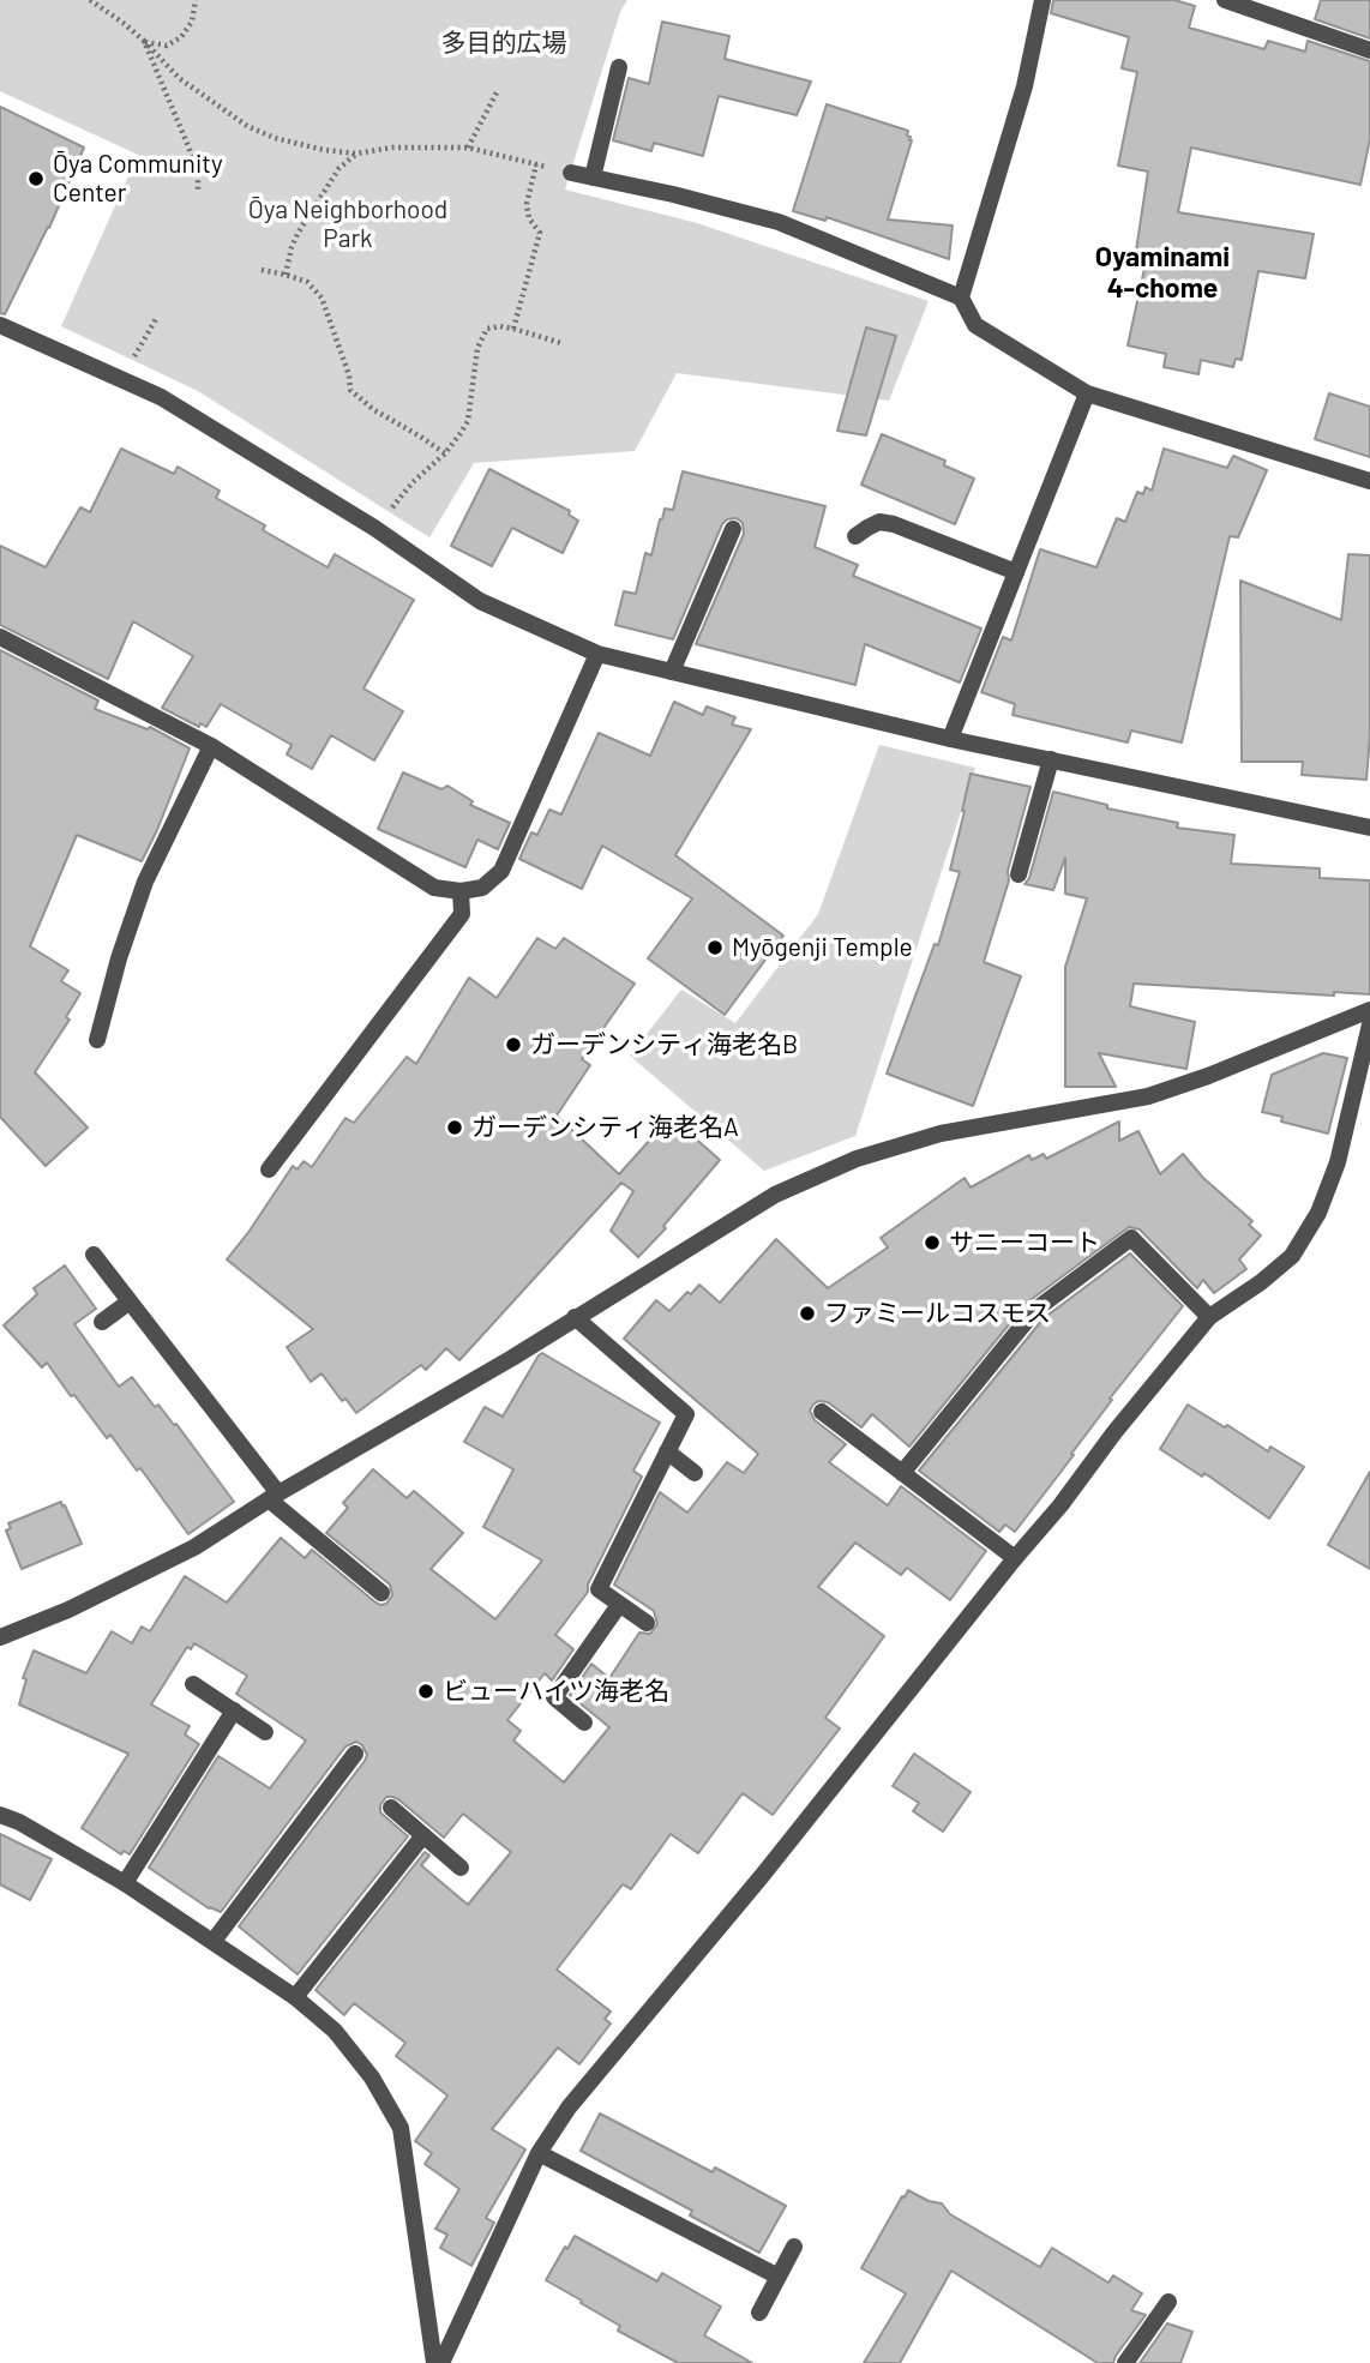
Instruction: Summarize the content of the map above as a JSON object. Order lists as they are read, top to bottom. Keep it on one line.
{"districts":["Oyaminami 4-chome"],"parks":["多目的広場","Ōya Neighborhood Park"],"places":["Ōya Community Center","Myōgenji Temple","ガーデンシティ海老名B","ガーデンシティ海老名A","サニーコート","ファミールコスモス","ビューハイツ海老名"]}
